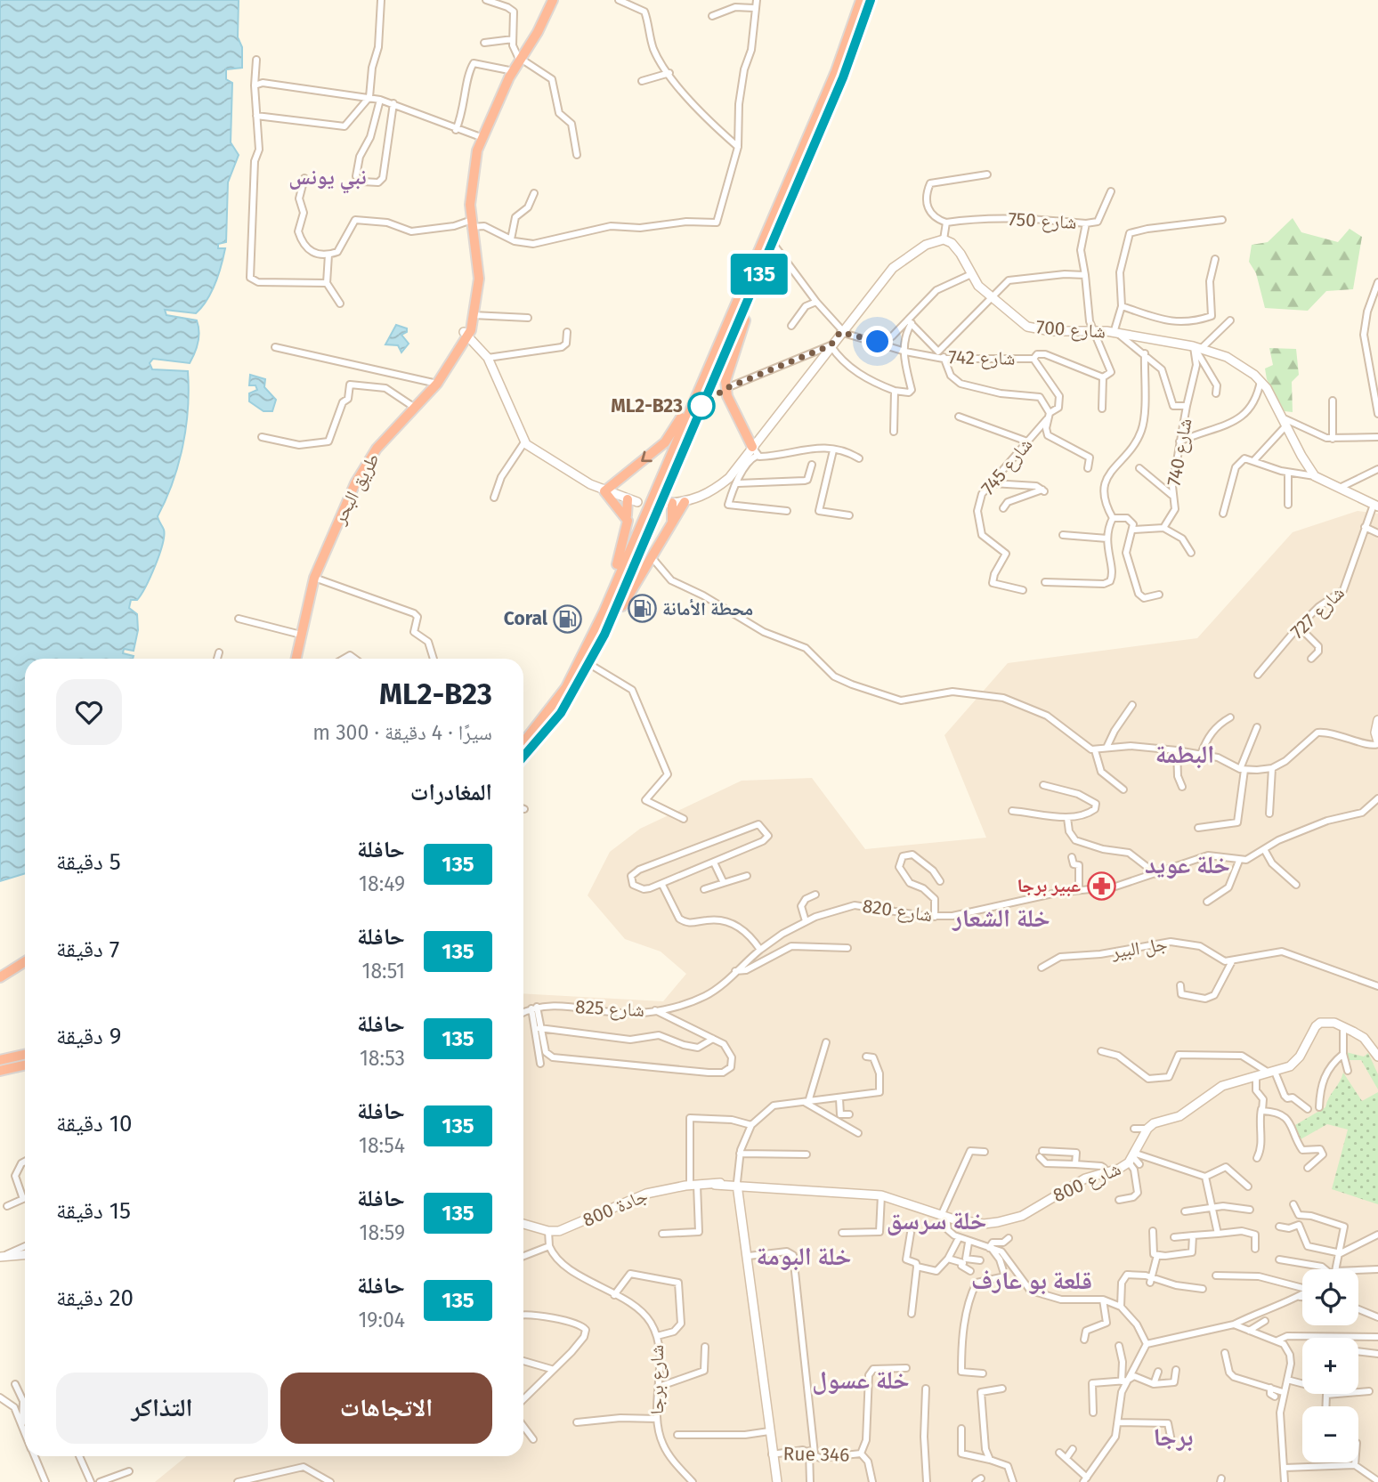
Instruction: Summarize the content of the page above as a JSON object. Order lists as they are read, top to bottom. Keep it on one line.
{"streets":{"highway":["طريق البحر"],"main road":["شارع 700","شارع 800","جادة 800"],"street":["شارع 750","شارع 742","شارع 740","شارع 745","شارع 727","شارع 820","جل البير","شارع 825","شارع برجا","Rue 346"]},"crossings":[["شارع 750","شارع 700"],["شارع 700","شارع 740"],["شارع 820","شارع 825"],["شارع 800","جادة 800"]],"districts":["نبي يونس","البطمة","خلة عويد","خلة الشعار","خلة سرسق","خلة البومة","قلعة بو عارف","خلة عسول","برجا"],"places":{"other":["ML2-B23"],"fuel station":["محطة الأمانة","Coral"],"pharmacy":["عبير برجا"]},"lines":["bus line 135"],"page":{"on_map":"135","heading":[["ML2-B23","سيرًا · 4 دقيقة · 300 m"],"المغادرات"],"list":[{"mark":"135","name":"حافلة","note":"18:49","value":"5 دقيقة"},{"mark":"135","name":"حافلة","note":"18:51","value":"7 دقيقة"},{"mark":"135","name":"حافلة","note":"18:53","value":"9 دقيقة"},{"mark":"135","name":"حافلة","note":"18:54","value":"10 دقيقة"},{"mark":"135","name":"حافلة","note":"18:59","value":"15 دقيقة"},{"mark":"135","name":"حافلة","note":"19:04","value":"20 دقيقة"}],"map_buttons":["+","−"],"buttons":["الاتجاهات","التذاكر"]}}
